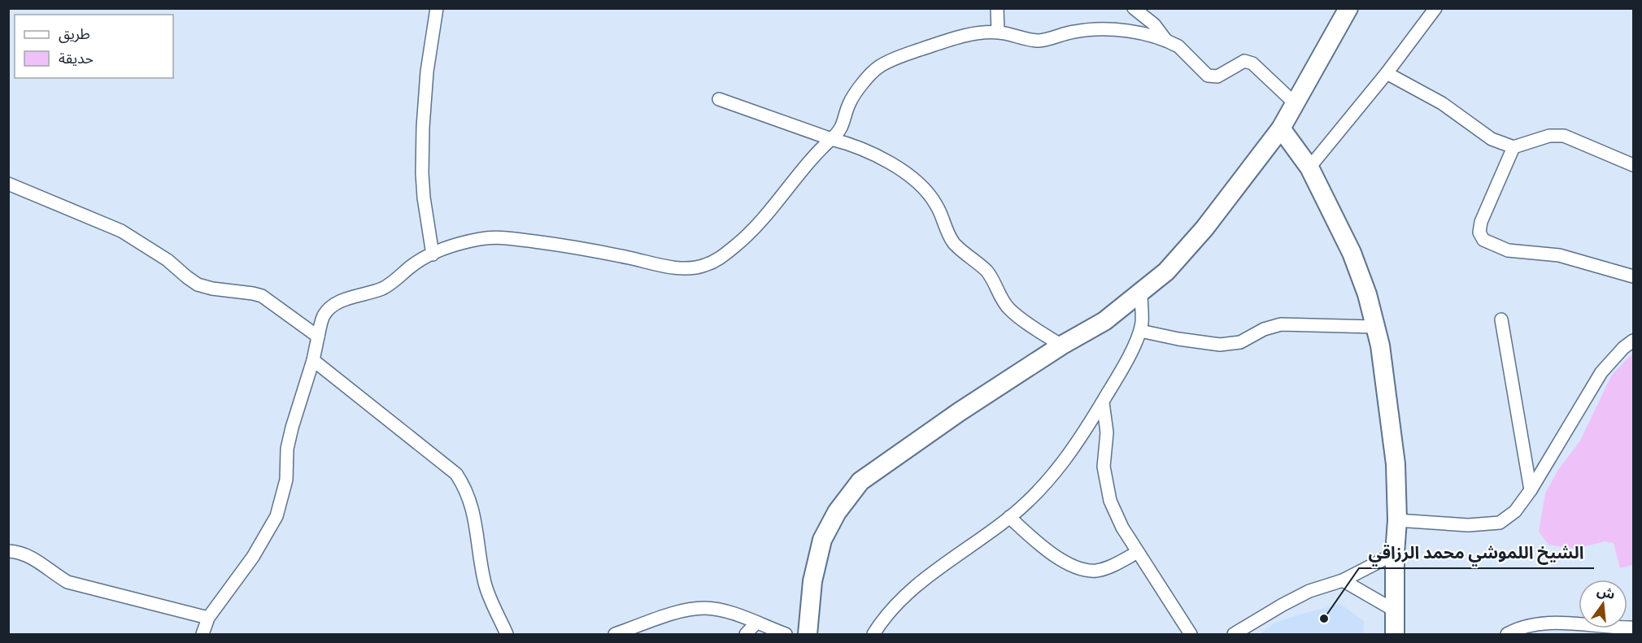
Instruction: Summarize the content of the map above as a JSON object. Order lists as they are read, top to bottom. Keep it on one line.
{"places":["الشيخ اللموشي محمد الرزاقي"],"legend":["طريق","حديقة"],"north":"top"}
